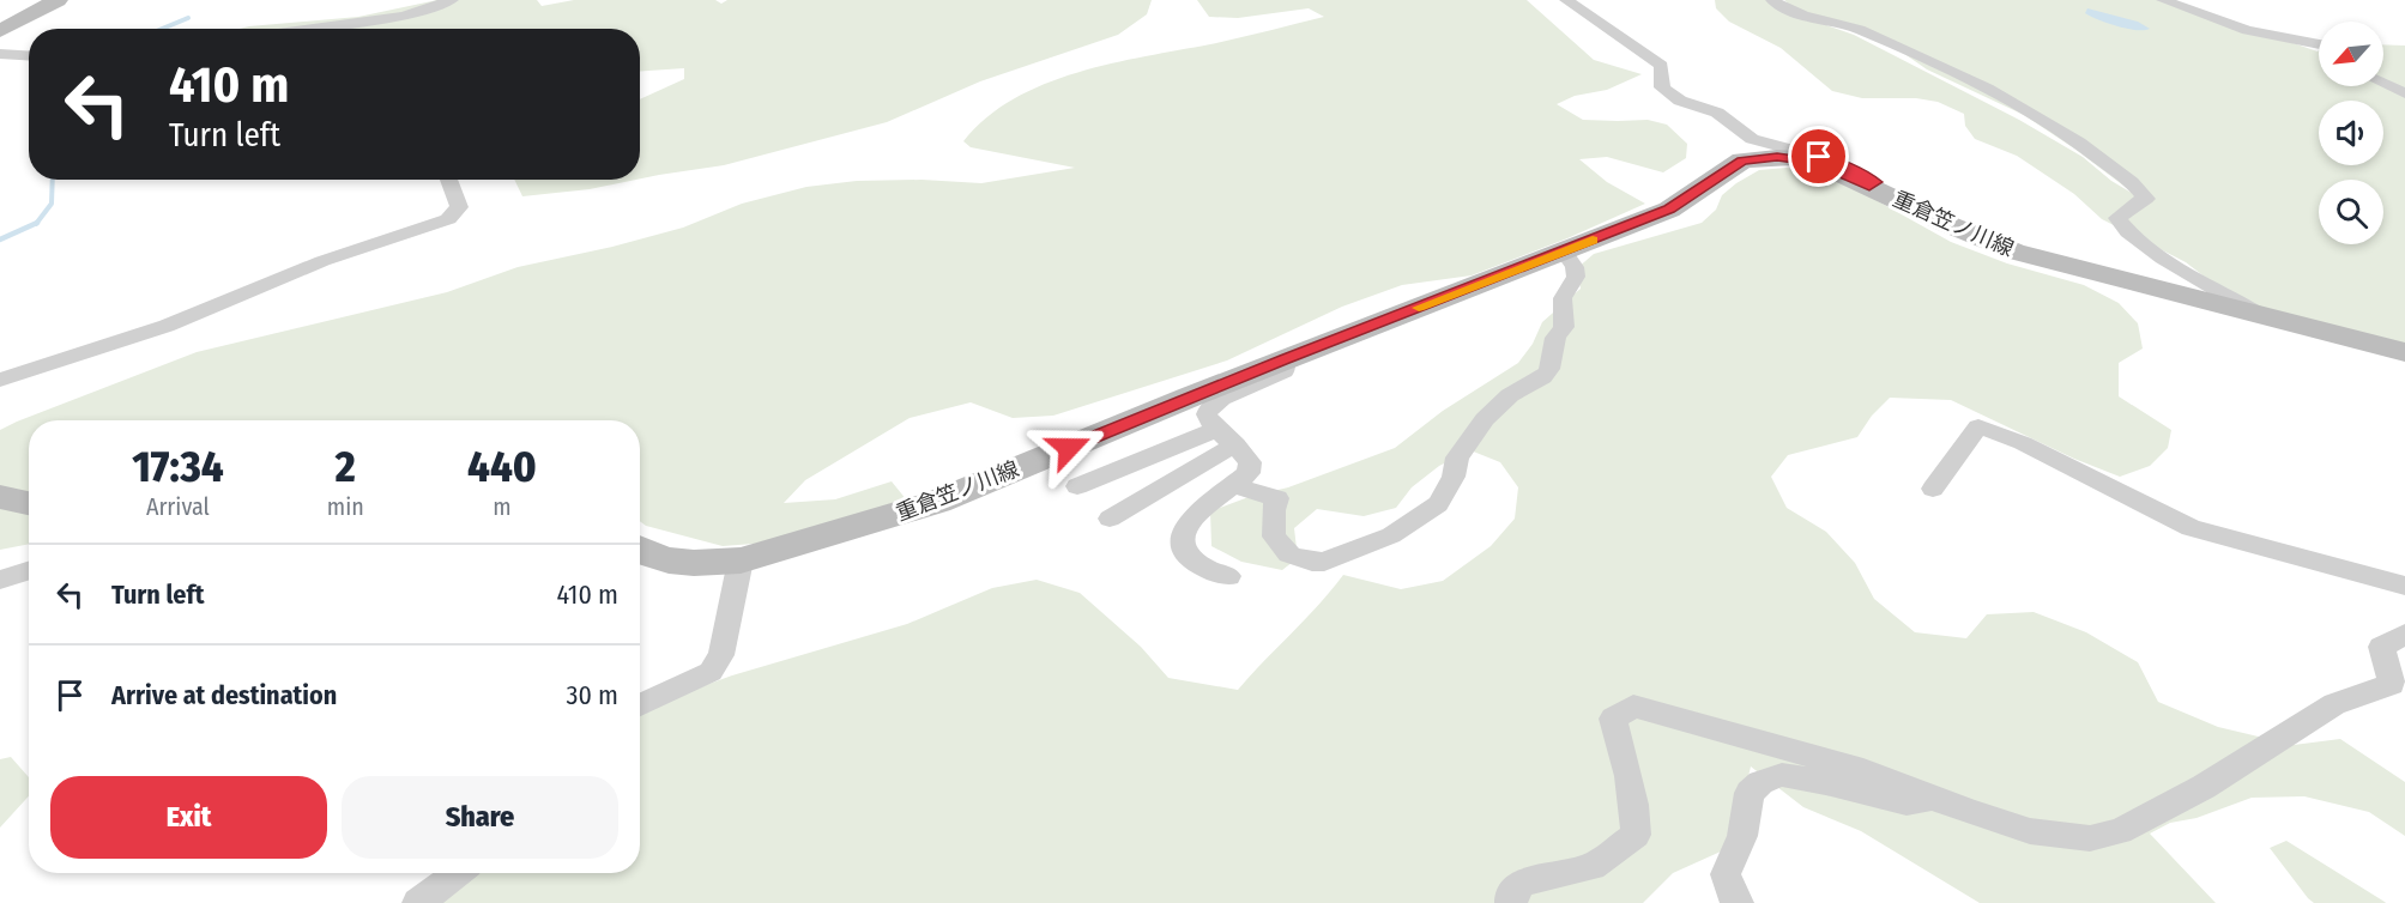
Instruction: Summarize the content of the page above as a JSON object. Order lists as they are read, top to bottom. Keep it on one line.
{"streets":{"main road":["重倉笠ノ川線"]},"north":"bottom left","page":{"turn":["410 m","Turn left"],"eta":["17:34","Arrival","2","min","440","m"],"list":[{"name":"Turn left","value":"410 m"},{"name":"Arrive at destination","value":"30 m"}],"buttons":["Exit","Share"]}}
